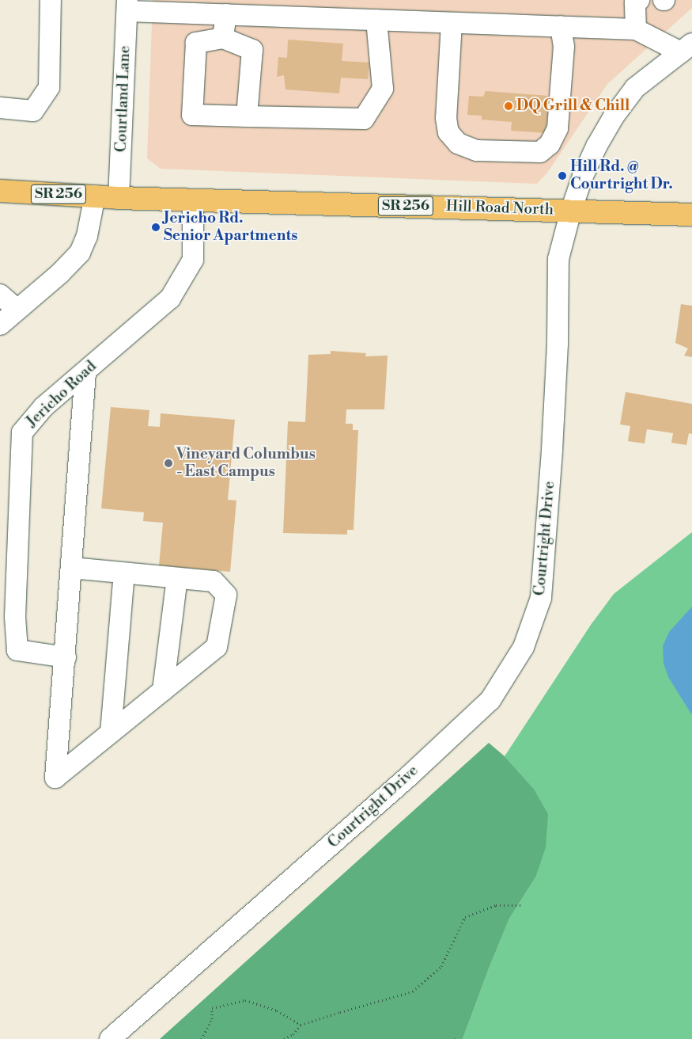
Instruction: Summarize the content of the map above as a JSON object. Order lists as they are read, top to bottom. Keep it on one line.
{"streets":{"main road":["SR 256","Hill Road North"],"street":["Courtland Lane","Jericho Road","Courtright Drive"]},"crossings":[["Courtland Lane","Hill Road North"],["Hill Road North","Jericho Road"],["Hill Road North","Courtright Drive"]],"places":["DQ Grill & Chill","Hill Rd. @ Courtright Dr.","Jericho Rd. Senior Apartments","Vineyard Columbus - East Campus"]}
